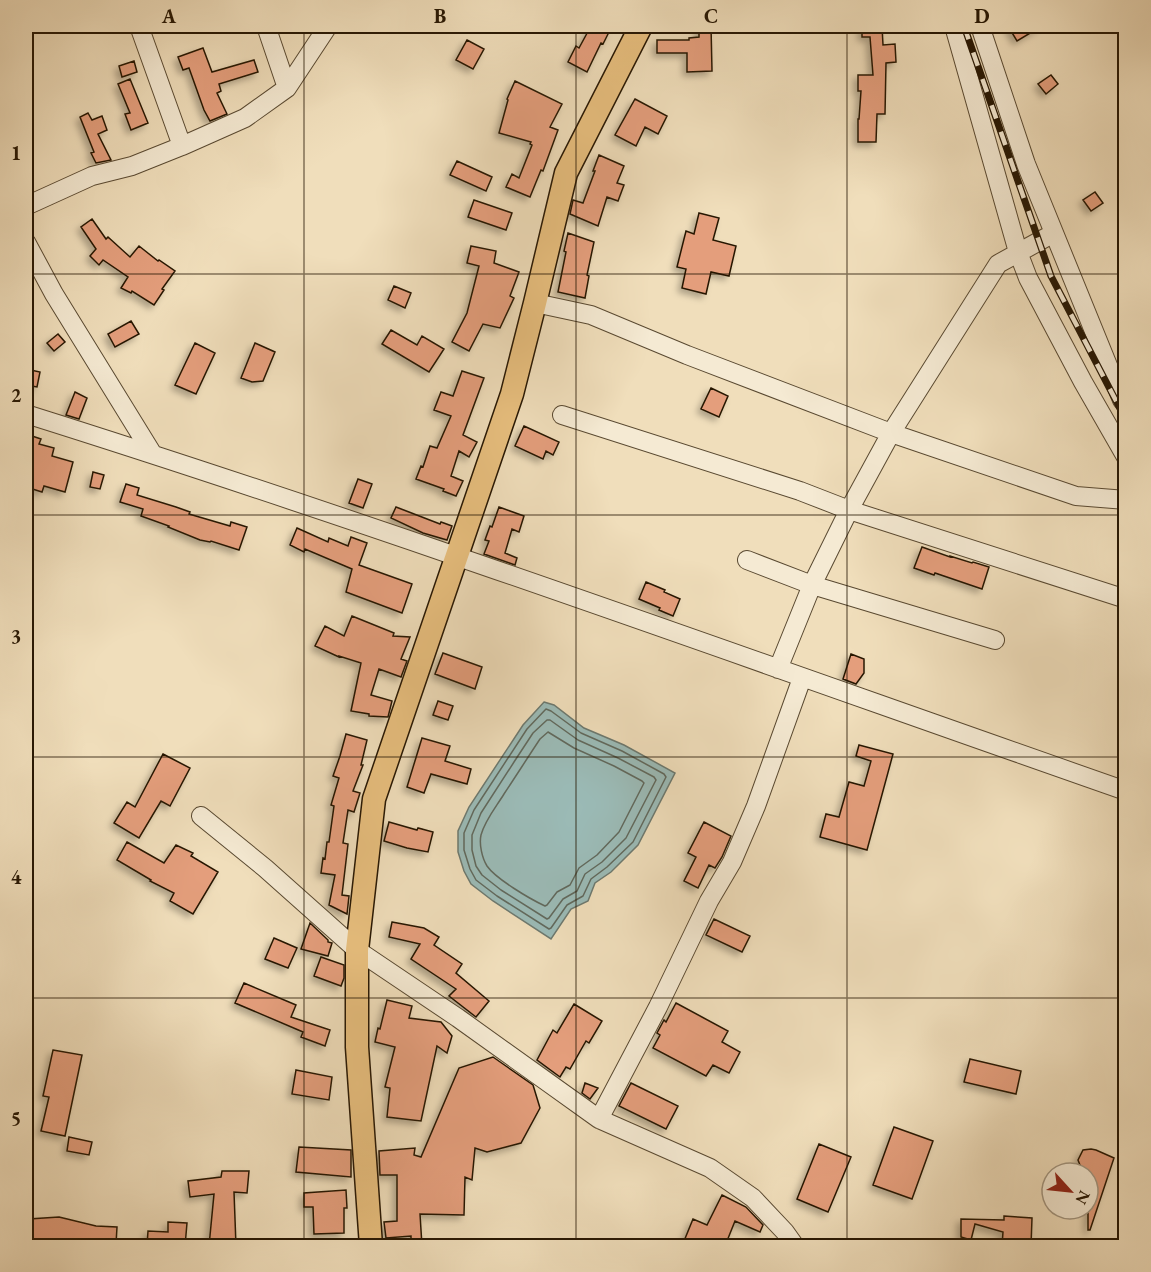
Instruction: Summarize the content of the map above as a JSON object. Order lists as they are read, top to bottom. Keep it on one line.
{"north":"bottom right","grid":{"columns":["A","B","C","D"],"rows":["1","2","3","4","5"]}}
